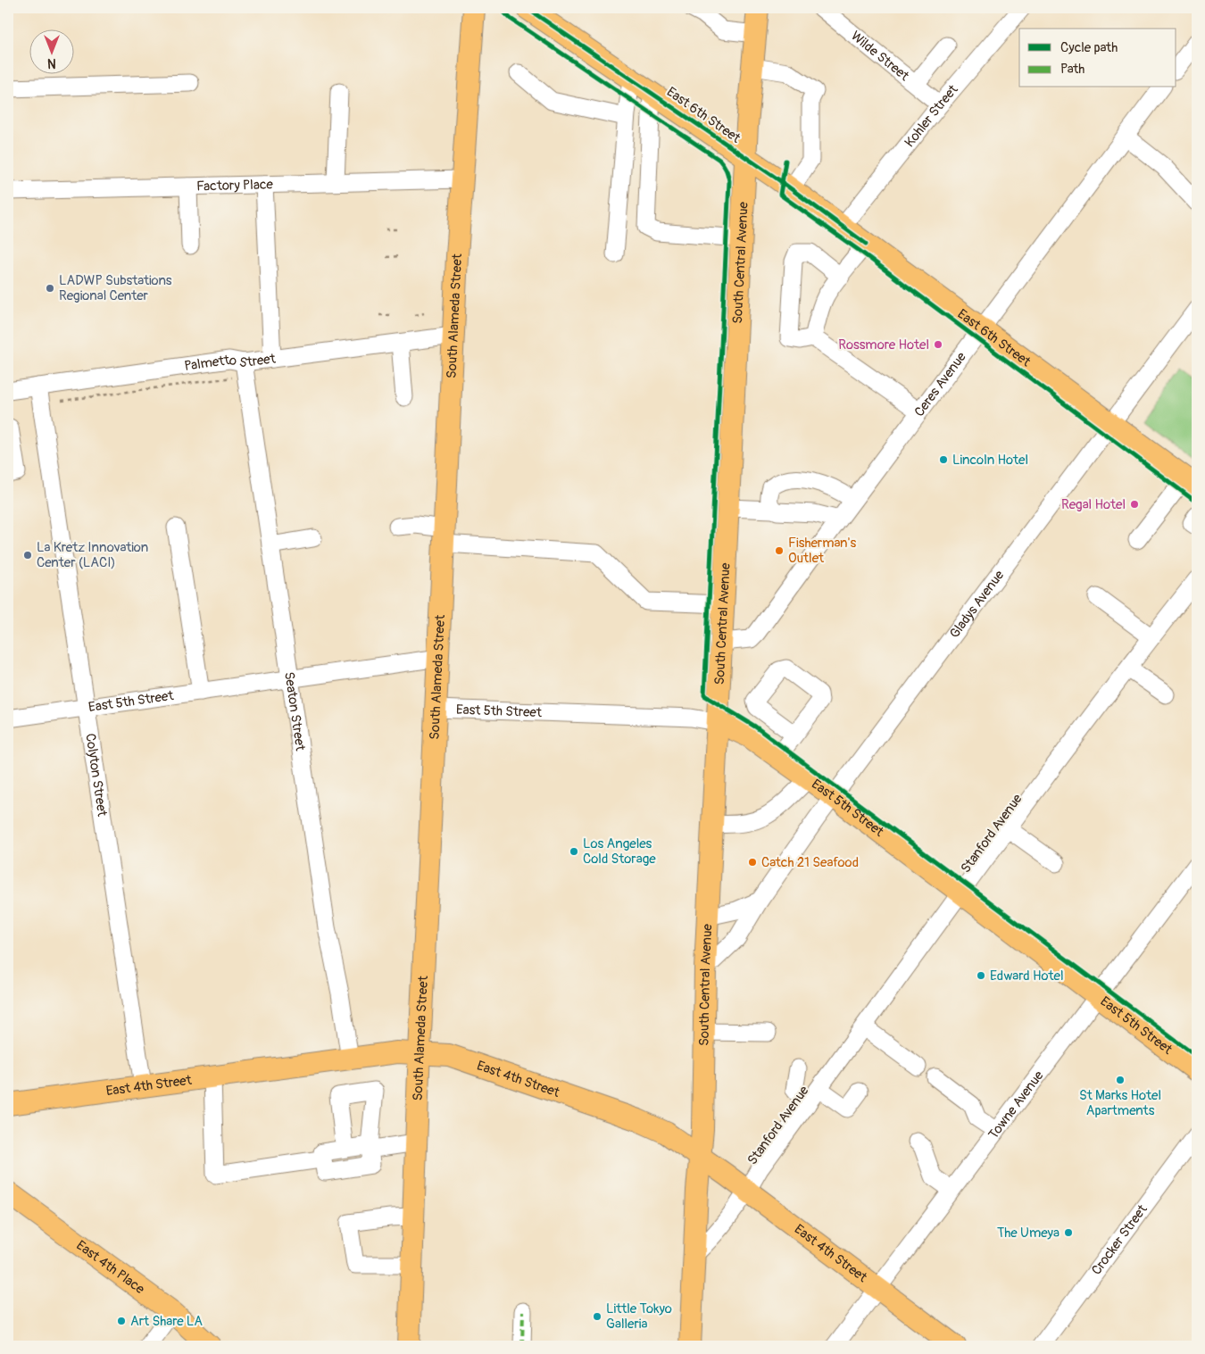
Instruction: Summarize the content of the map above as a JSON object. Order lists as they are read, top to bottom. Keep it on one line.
{"streets":{"main road":["East 6th Street","South Central Avenue","South Alameda Street","East 5th Street","East 4th Street","East 4th Place"],"street":["Wilde Street","Kohler Street","Factory Place","Palmetto Street","Ceres Avenue","Gladys Avenue","Seaton Street","Colyton Street","Stanford Avenue","Towne Avenue","Crocker Street"]},"crossings":[["Wilde Street","Kohler Street"],["East 6th Street","Kohler Street"],["East 6th Street","South Central Avenue"],["East 6th Street","Ceres Avenue"],["East 6th Street","Gladys Avenue"],["Factory Place","South Alameda Street"],["South Central Avenue","Ceres Avenue"],["South Central Avenue","Gladys Avenue"],["South Central Avenue","East 5th Street"],["South Central Avenue","Stanford Avenue"],["South Central Avenue","East 4th Street"],["South Alameda Street","Palmetto Street"],["South Alameda Street","East 5th Street"],["South Alameda Street","East 4th Street"],["Palmetto Street","Seaton Street"],["Palmetto Street","Colyton Street"],["Gladys Avenue","East 5th Street"],["East 5th Street","Seaton Street"],["East 5th Street","Colyton Street"],["East 5th Street","Stanford Avenue"],["East 5th Street","Towne Avenue"],["Seaton Street","East 4th Street"],["Colyton Street","East 4th Street"],["Stanford Avenue","East 4th Street"],["East 4th Street","Towne Avenue"]],"places":["LADWP Substations Regional Center","Rossmore Hotel","Lincoln Hotel","Regal Hotel","Fisherman's Outlet","La Kretz Innovation Center (LACI)","Los Angeles Cold Storage","Catch 21 Seafood","Edward Hotel","St Marks Hotel Apartments","The Umeya","Little Tokyo Galleria","Art Share LA"],"legend":["Cycle path","Path"],"north":"bottom"}
